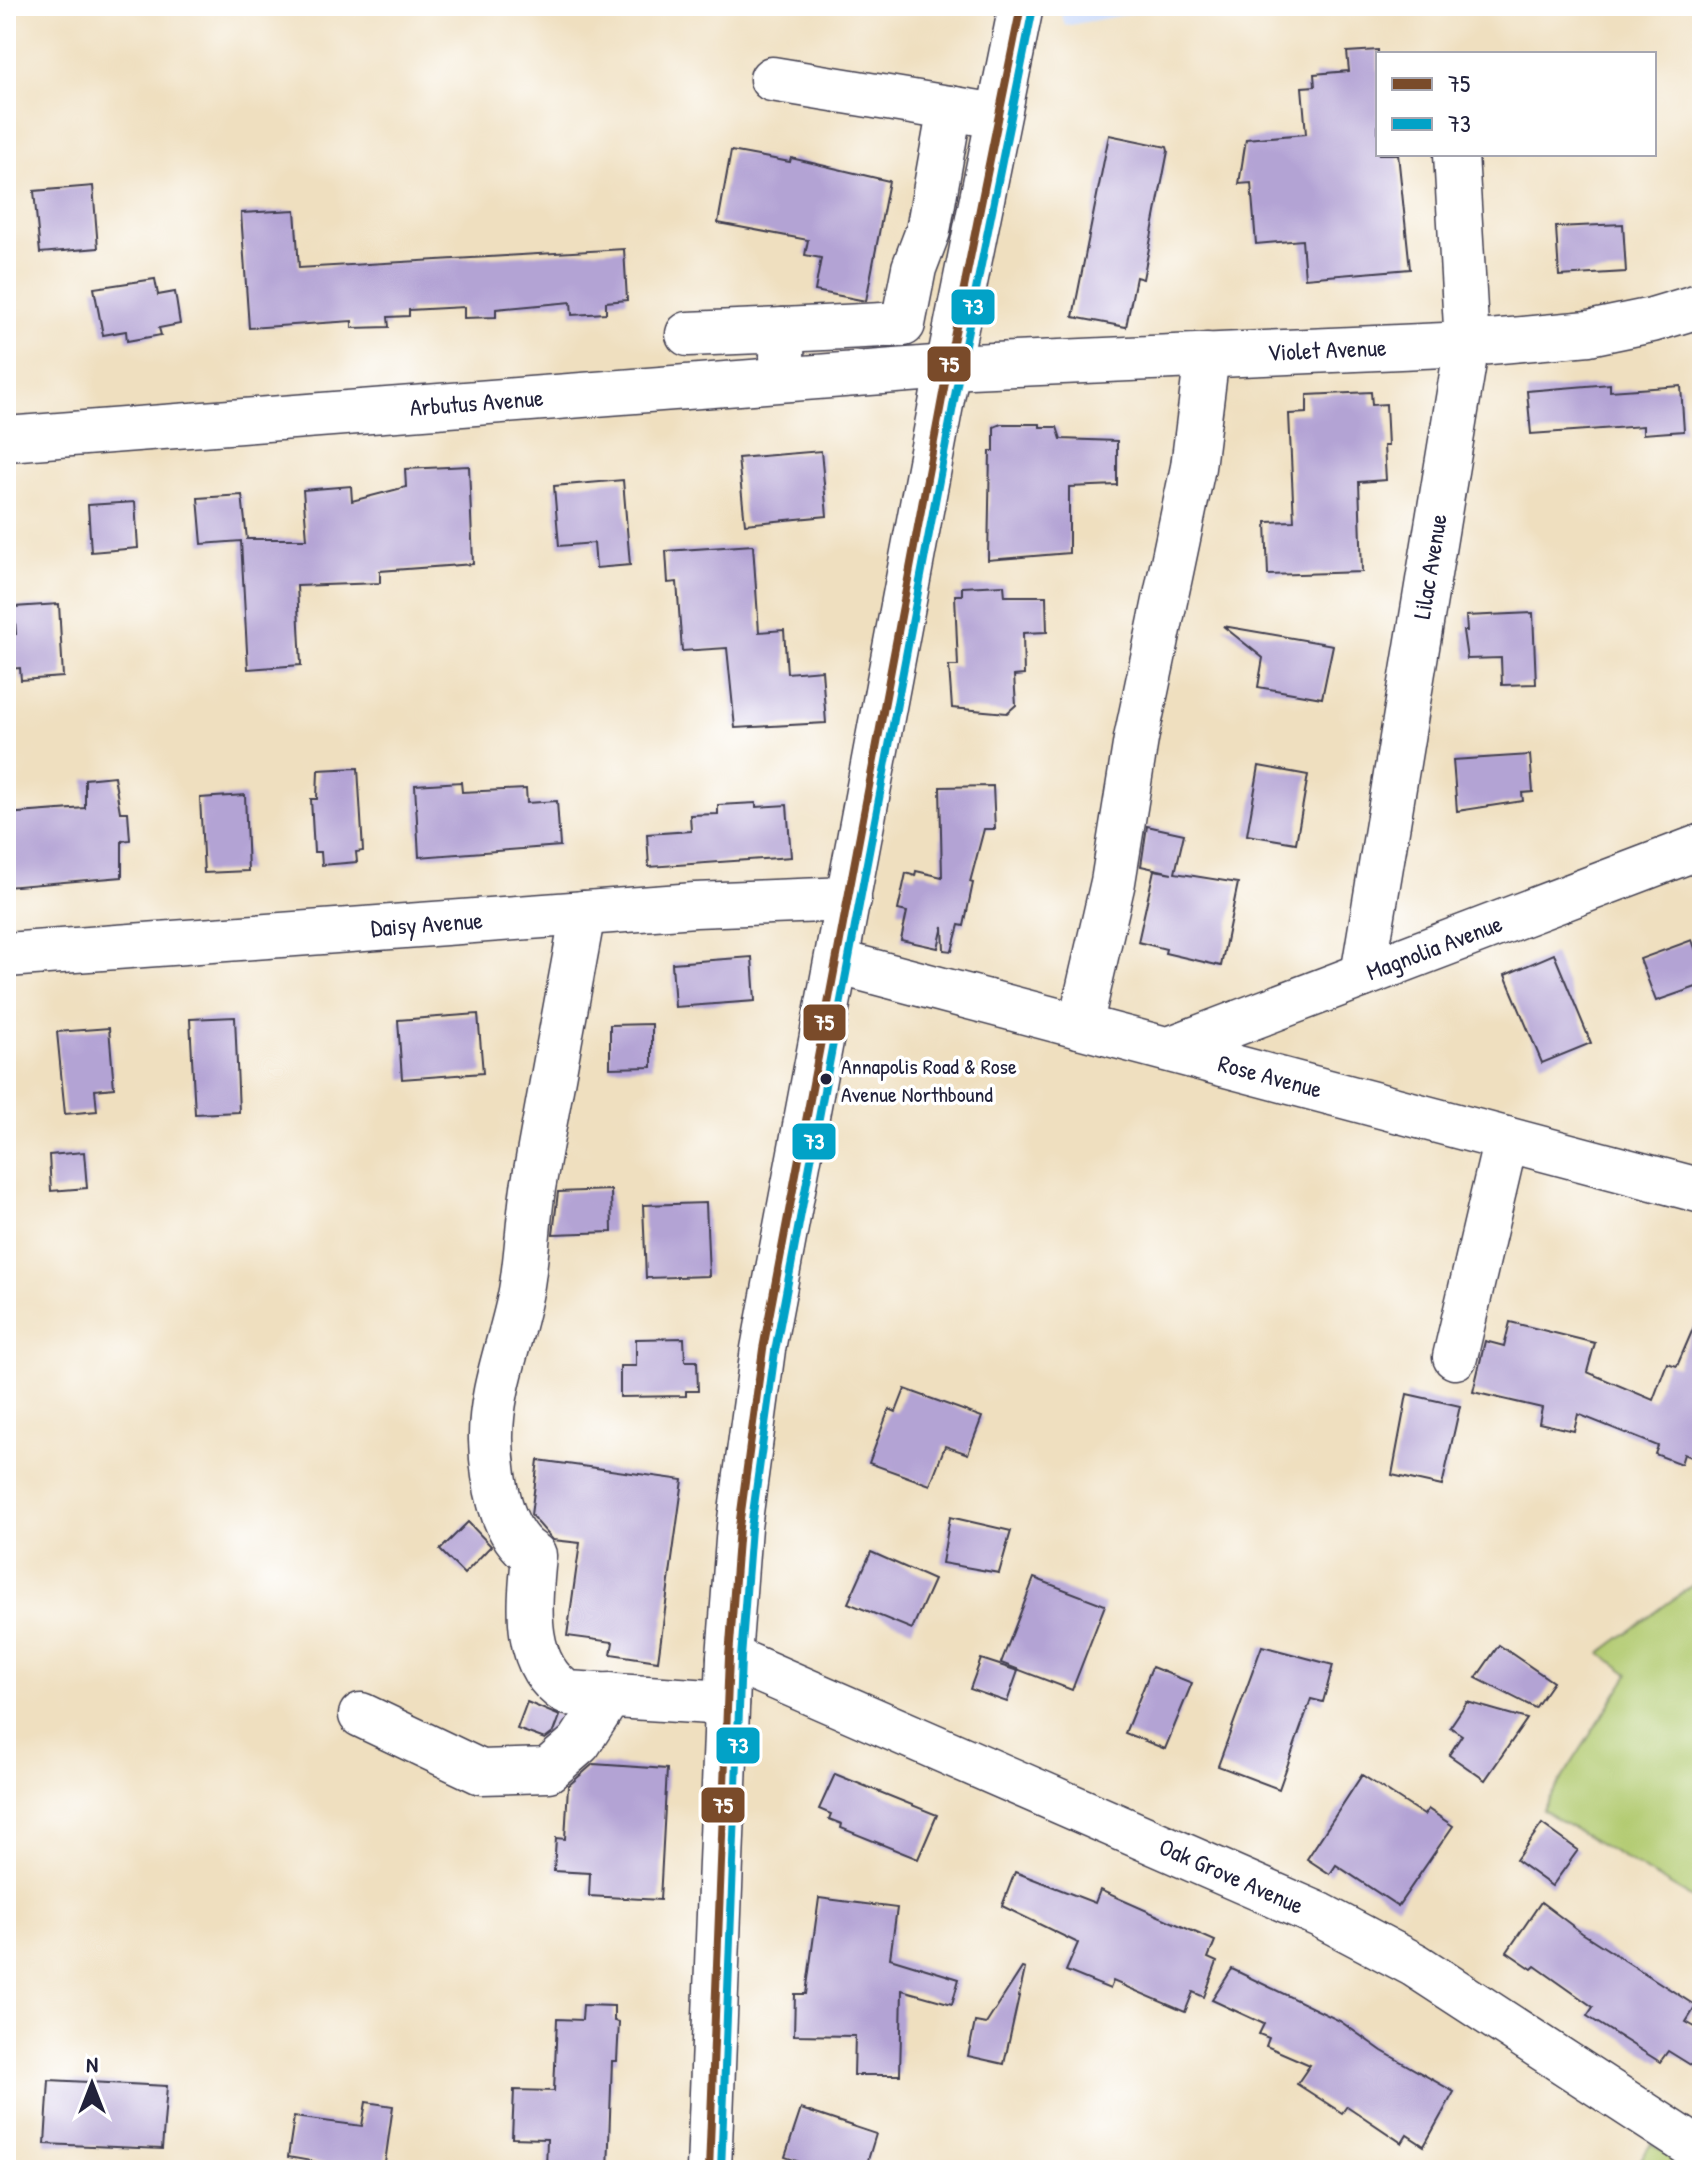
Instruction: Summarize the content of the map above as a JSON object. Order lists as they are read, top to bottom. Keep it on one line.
{"streets":{"street":["Violet Avenue","Arbutus Avenue","Lilac Avenue","Daisy Avenue","Magnolia Avenue","Rose Avenue","Oak Grove Avenue"]},"crossings":[["Violet Avenue","Arbutus Avenue"],["Violet Avenue","Lilac Avenue"],["Lilac Avenue","Magnolia Avenue"],["Magnolia Avenue","Rose Avenue"]],"places":["Annapolis Road & Rose Avenue Northbound"],"lines":["transit line 75","transit line 73"],"legend":["75","73"],"north":"top"}
